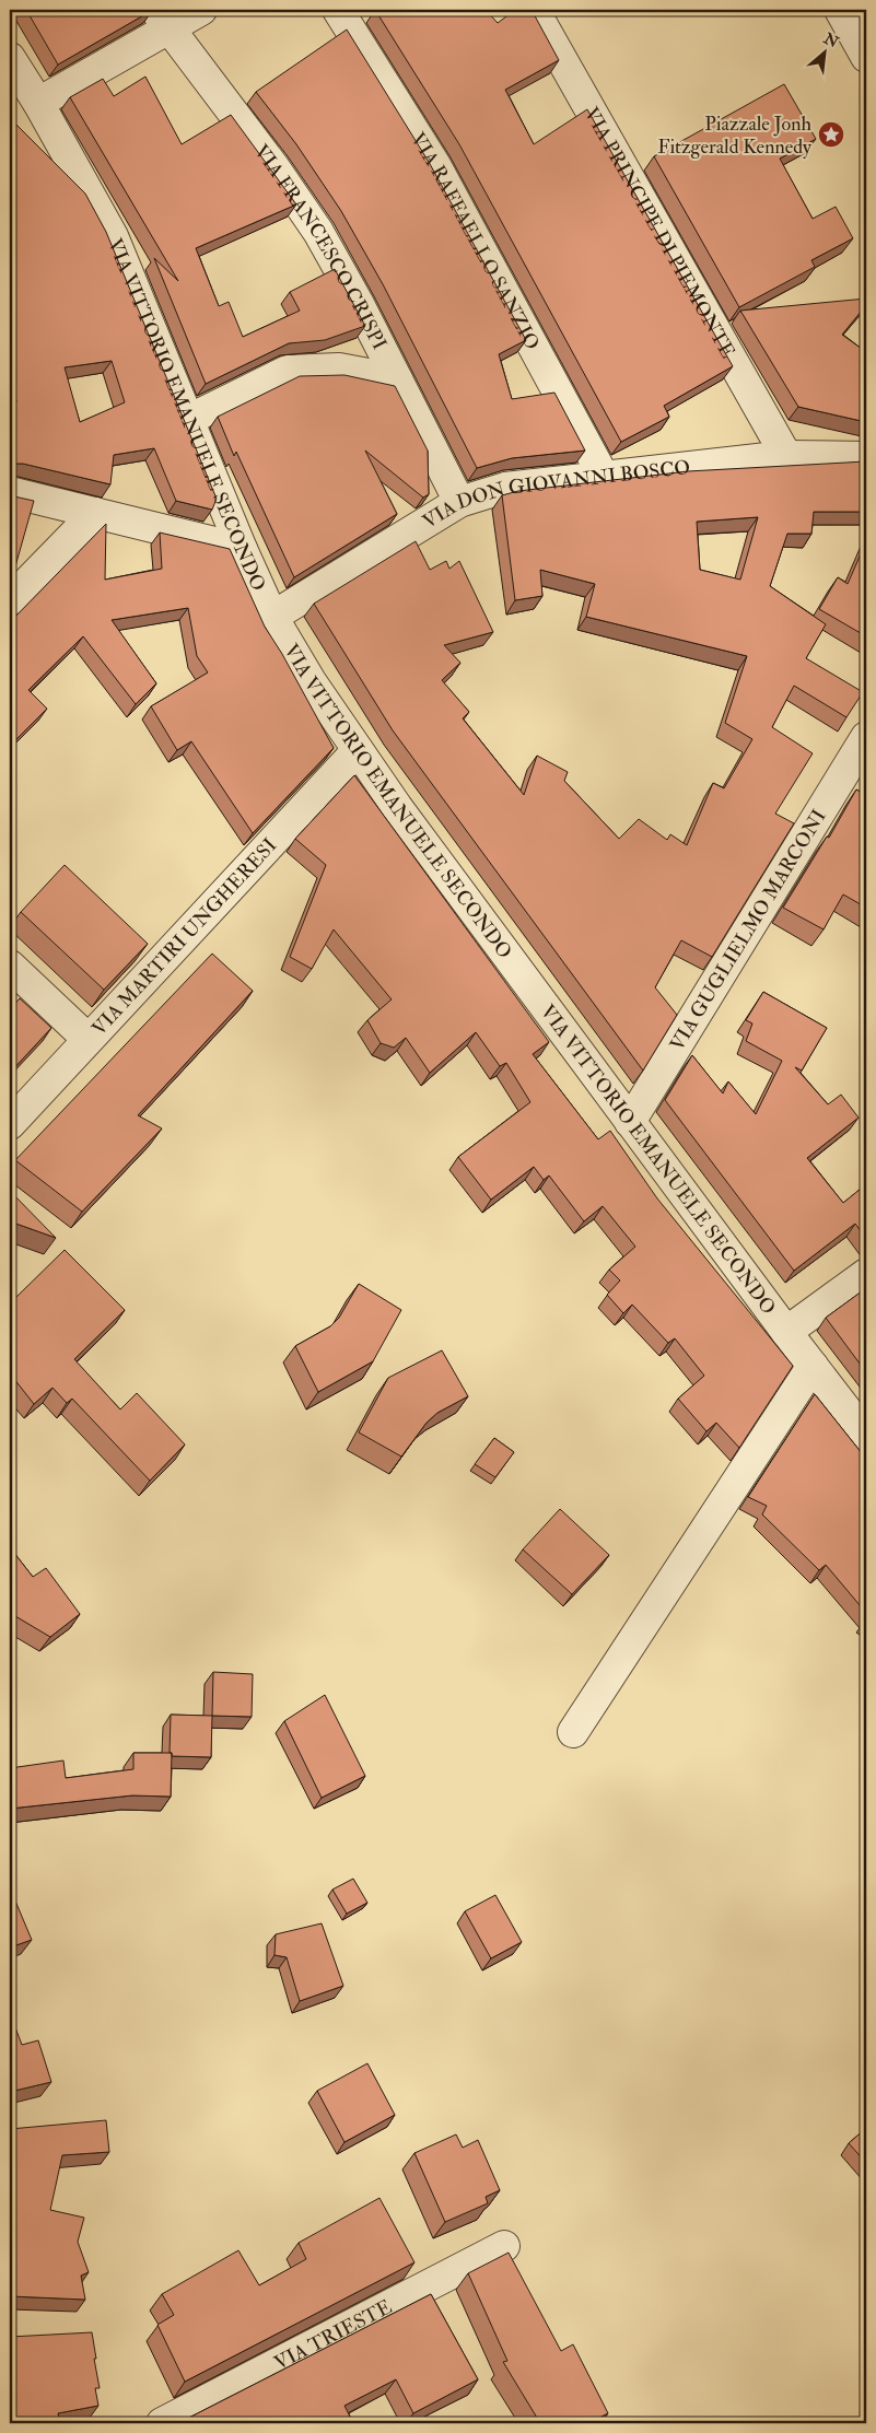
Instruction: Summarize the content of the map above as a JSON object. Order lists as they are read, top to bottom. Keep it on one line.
{"streets":{"street":["VIA PRINCIPE DI PIEMONTE","VIA RAFFAELLO SANZIO","VIA FRANCESCO CRISPI","VIA VITTORIO EMANUELE SECONDO","VIA DON GIOVANNI BOSCO","VIA GUGLIELMO MARCONI","VIA MARTIRI UNGHERESI","VIA TRIESTE"]},"crossings":[["VIA PRINCIPE DI PIEMONTE","VIA DON GIOVANNI BOSCO"],["VIA RAFFAELLO SANZIO","VIA DON GIOVANNI BOSCO"],["VIA FRANCESCO CRISPI","VIA DON GIOVANNI BOSCO"],["VIA VITTORIO EMANUELE SECONDO","VIA DON GIOVANNI BOSCO"],["VIA VITTORIO EMANUELE SECONDO","VIA GUGLIELMO MARCONI"],["VIA VITTORIO EMANUELE SECONDO","VIA MARTIRI UNGHERESI"]],"places":{"place":["Piazzale Jonh Fitzgerald Kennedy"]},"north":"top right"}
